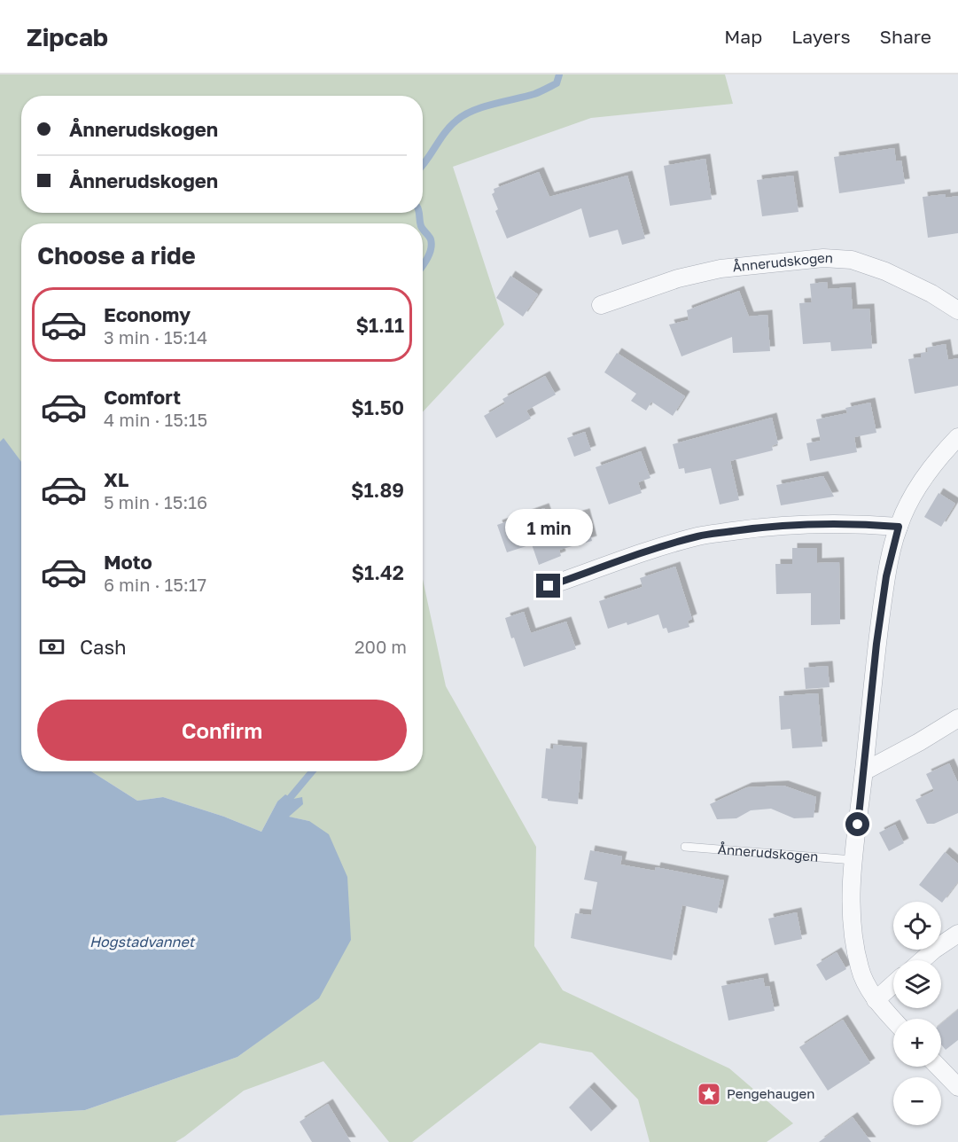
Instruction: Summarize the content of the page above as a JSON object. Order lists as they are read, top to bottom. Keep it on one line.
{"streets":{"street":["Ånnerudskogen"]},"water":["Hogstadvannet"],"places":{"place":["Pengehaugen"]},"page":{"header":"Zipcab","nav":["Map","Layers","Share"],"banner":["Ånnerudskogen","Ånnerudskogen"],"heading":"Choose a ride","list":[{"name":"Economy","note":"3 min · 15:14","value":"$1.11"},{"name":"Comfort","note":"4 min · 15:15","value":"$1.50"},{"name":"XL","note":"5 min · 15:16","value":"$1.89"},{"name":"Moto","note":"6 min · 15:17","value":"$1.42"}],"bubble":"1 min","pay":["Cash","200 m"],"buttons":"Confirm","map_buttons":["+","−"]}}
